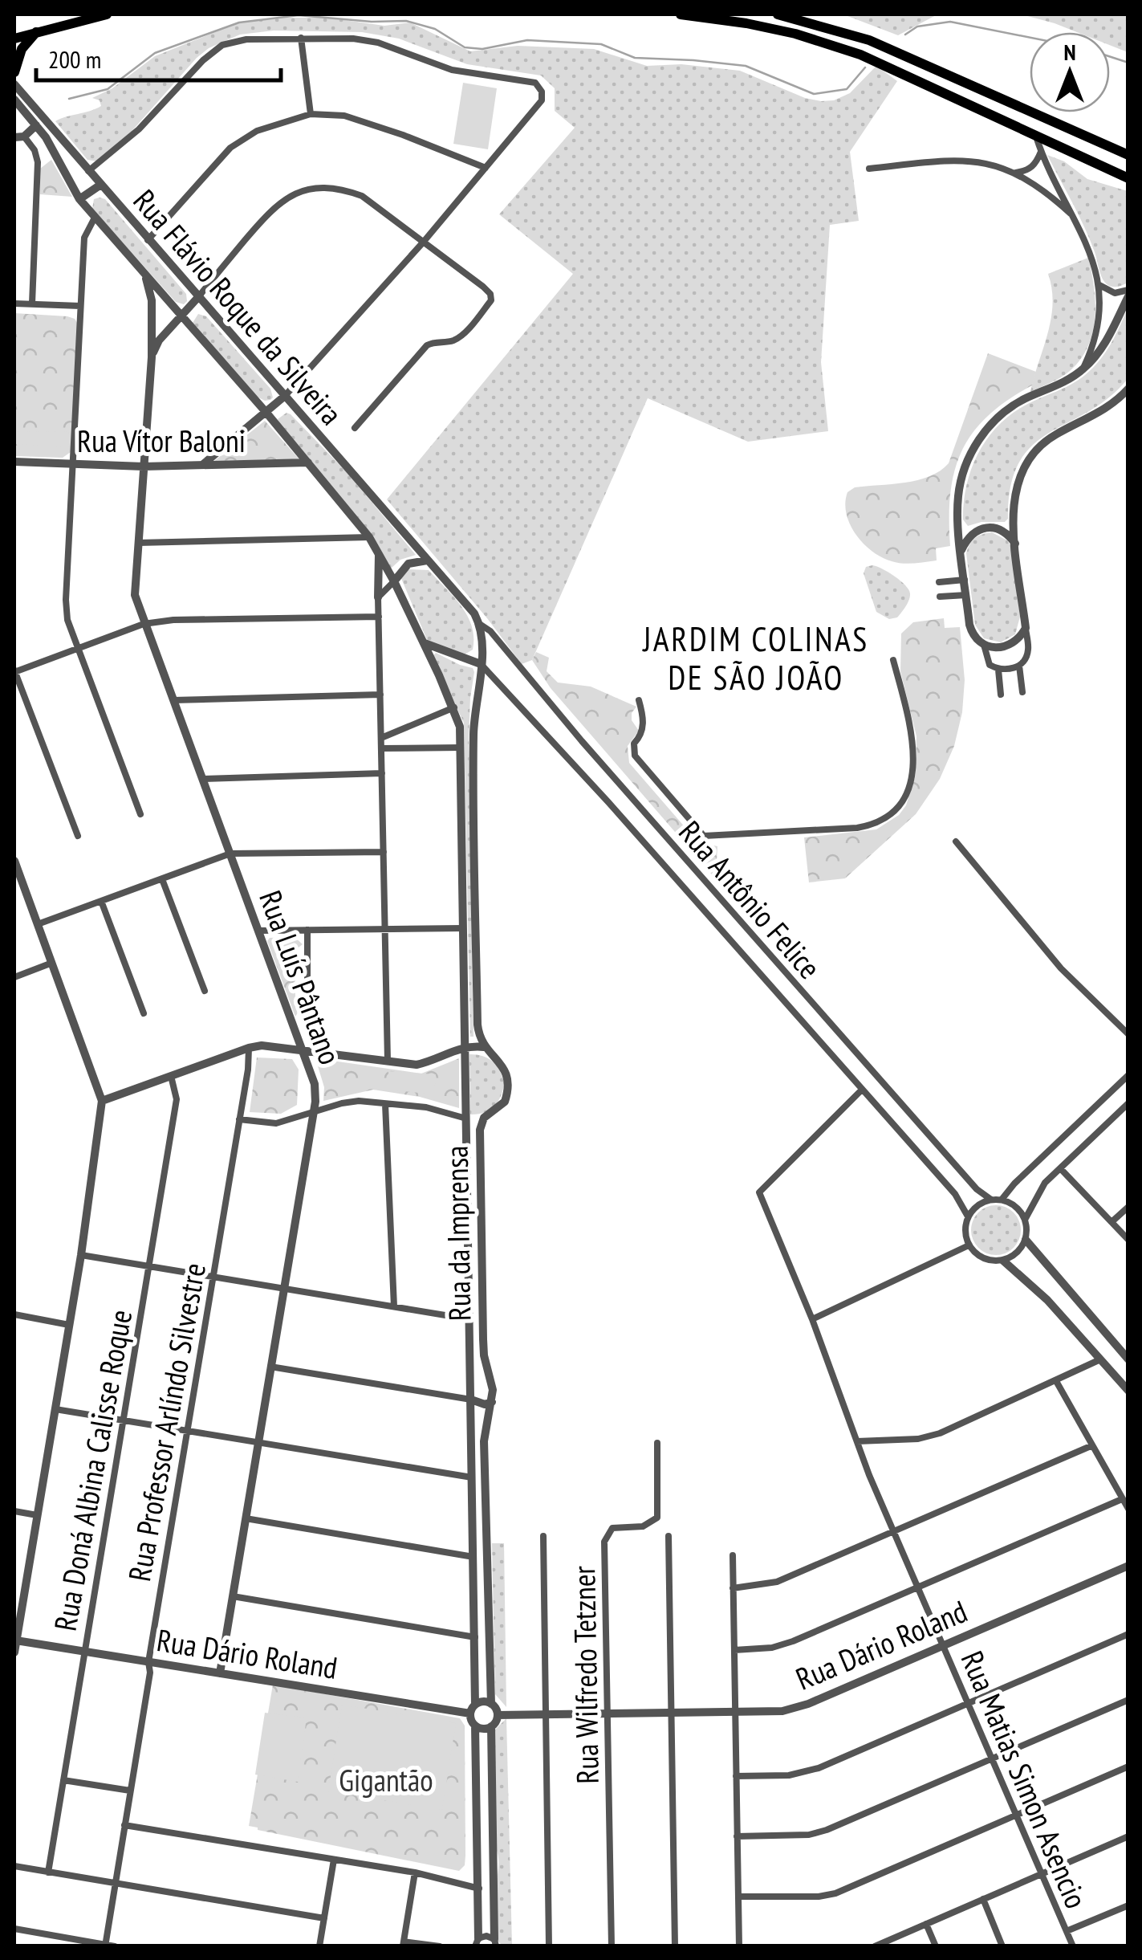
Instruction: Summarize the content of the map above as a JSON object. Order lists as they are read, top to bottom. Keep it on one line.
{"streets":{"street":["Rua Flávio Roque da Silveira","Rua Vítor Baloni","Rua Antônio Felice","Rua Luís Pântano","Rua da Imprensa","Rua Professor Arlíndo Silvestre","Rua Doná Albina Calisse Roque","Rua Dário Roland","Rua Wilfredo Tetzner","Rua Matias Simon Asencio"]},"crossings":[["Rua Flávio Roque da Silveira","Rua Vítor Baloni"],["Rua Flávio Roque da Silveira","Rua Luís Pântano"],["Rua Flávio Roque da Silveira","Rua da Imprensa"],["Rua Vítor Baloni","Rua Luís Pântano"],["Rua Antônio Felice","Rua da Imprensa"],["Rua Antônio Felice","Rua Matias Simon Asencio"],["Rua Luís Pântano","Rua Dário Roland"],["Rua da Imprensa","Rua Dário Roland"],["Rua Professor Arlíndo Silvestre","Rua Dário Roland"],["Rua Doná Albina Calisse Roque","Rua Dário Roland"],["Rua Dário Roland","Rua Wilfredo Tetzner"],["Rua Dário Roland","Rua Matias Simon Asencio"]],"districts":["JARDIM COLINAS DE SÃO JOÃO"],"parks":["Gigantão"],"scale_bar":"200 m","north":"top"}
